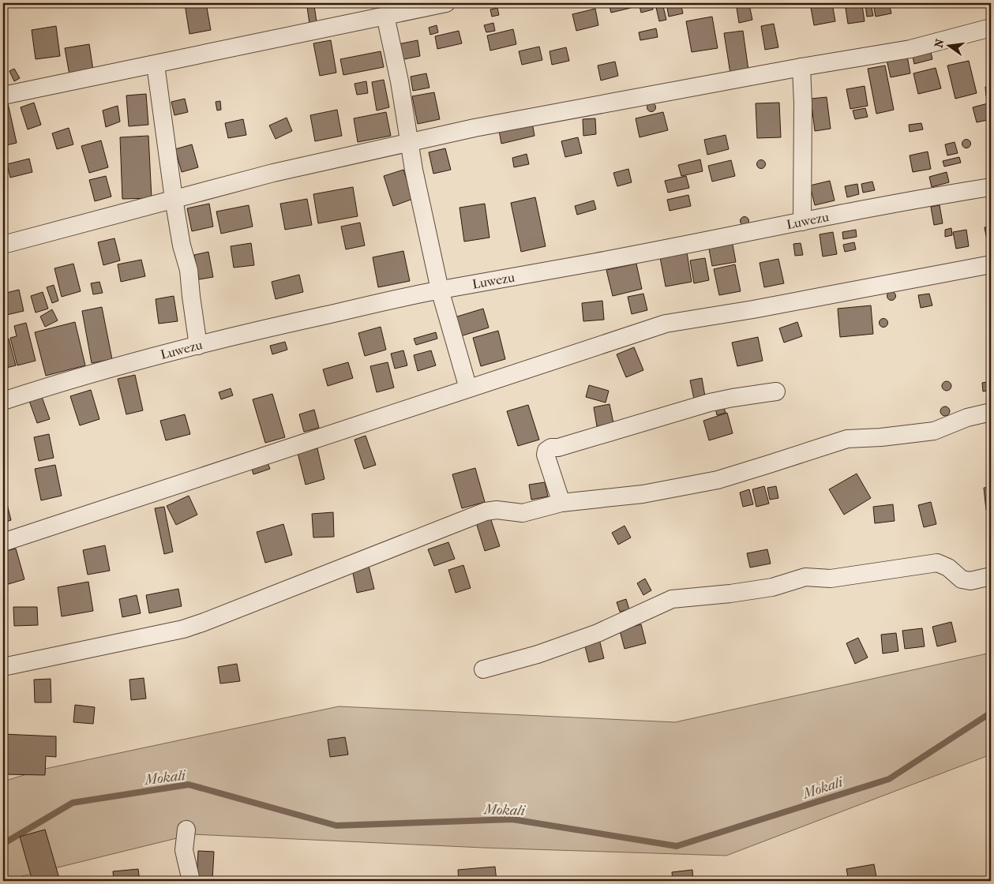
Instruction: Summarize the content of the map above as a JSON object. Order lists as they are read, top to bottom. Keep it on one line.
{"streets":{"street":["Luwezu"]},"water":["Mokali"],"north":"left"}
